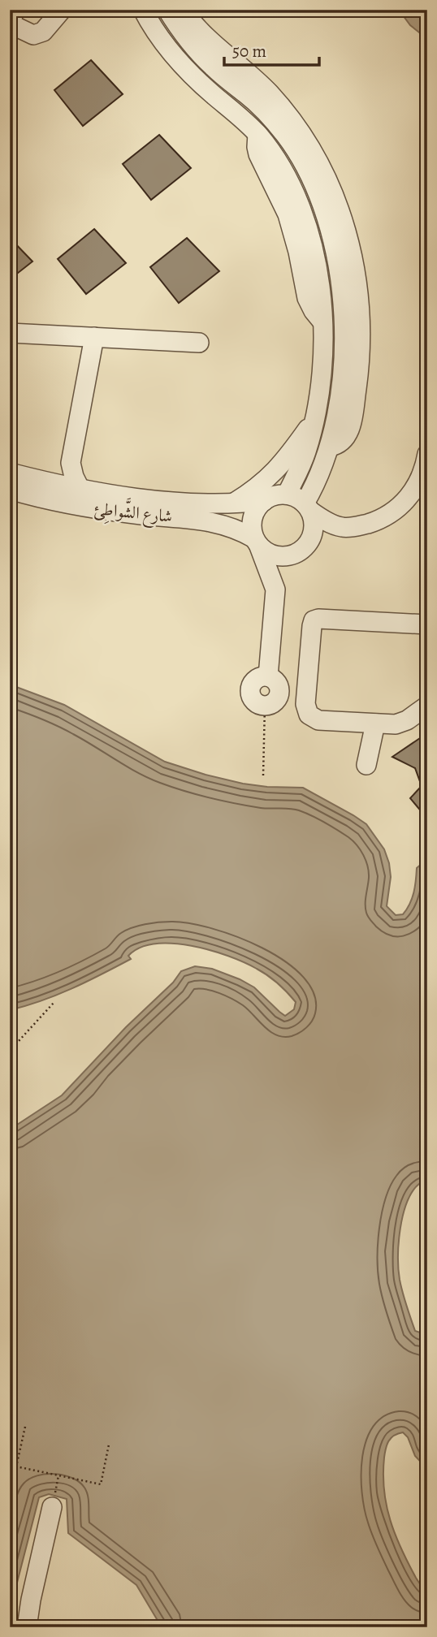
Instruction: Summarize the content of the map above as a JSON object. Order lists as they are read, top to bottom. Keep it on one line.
{"streets":{"street":["شارع الشَّواطِئ"]},"scale_bar":"50 m"}
